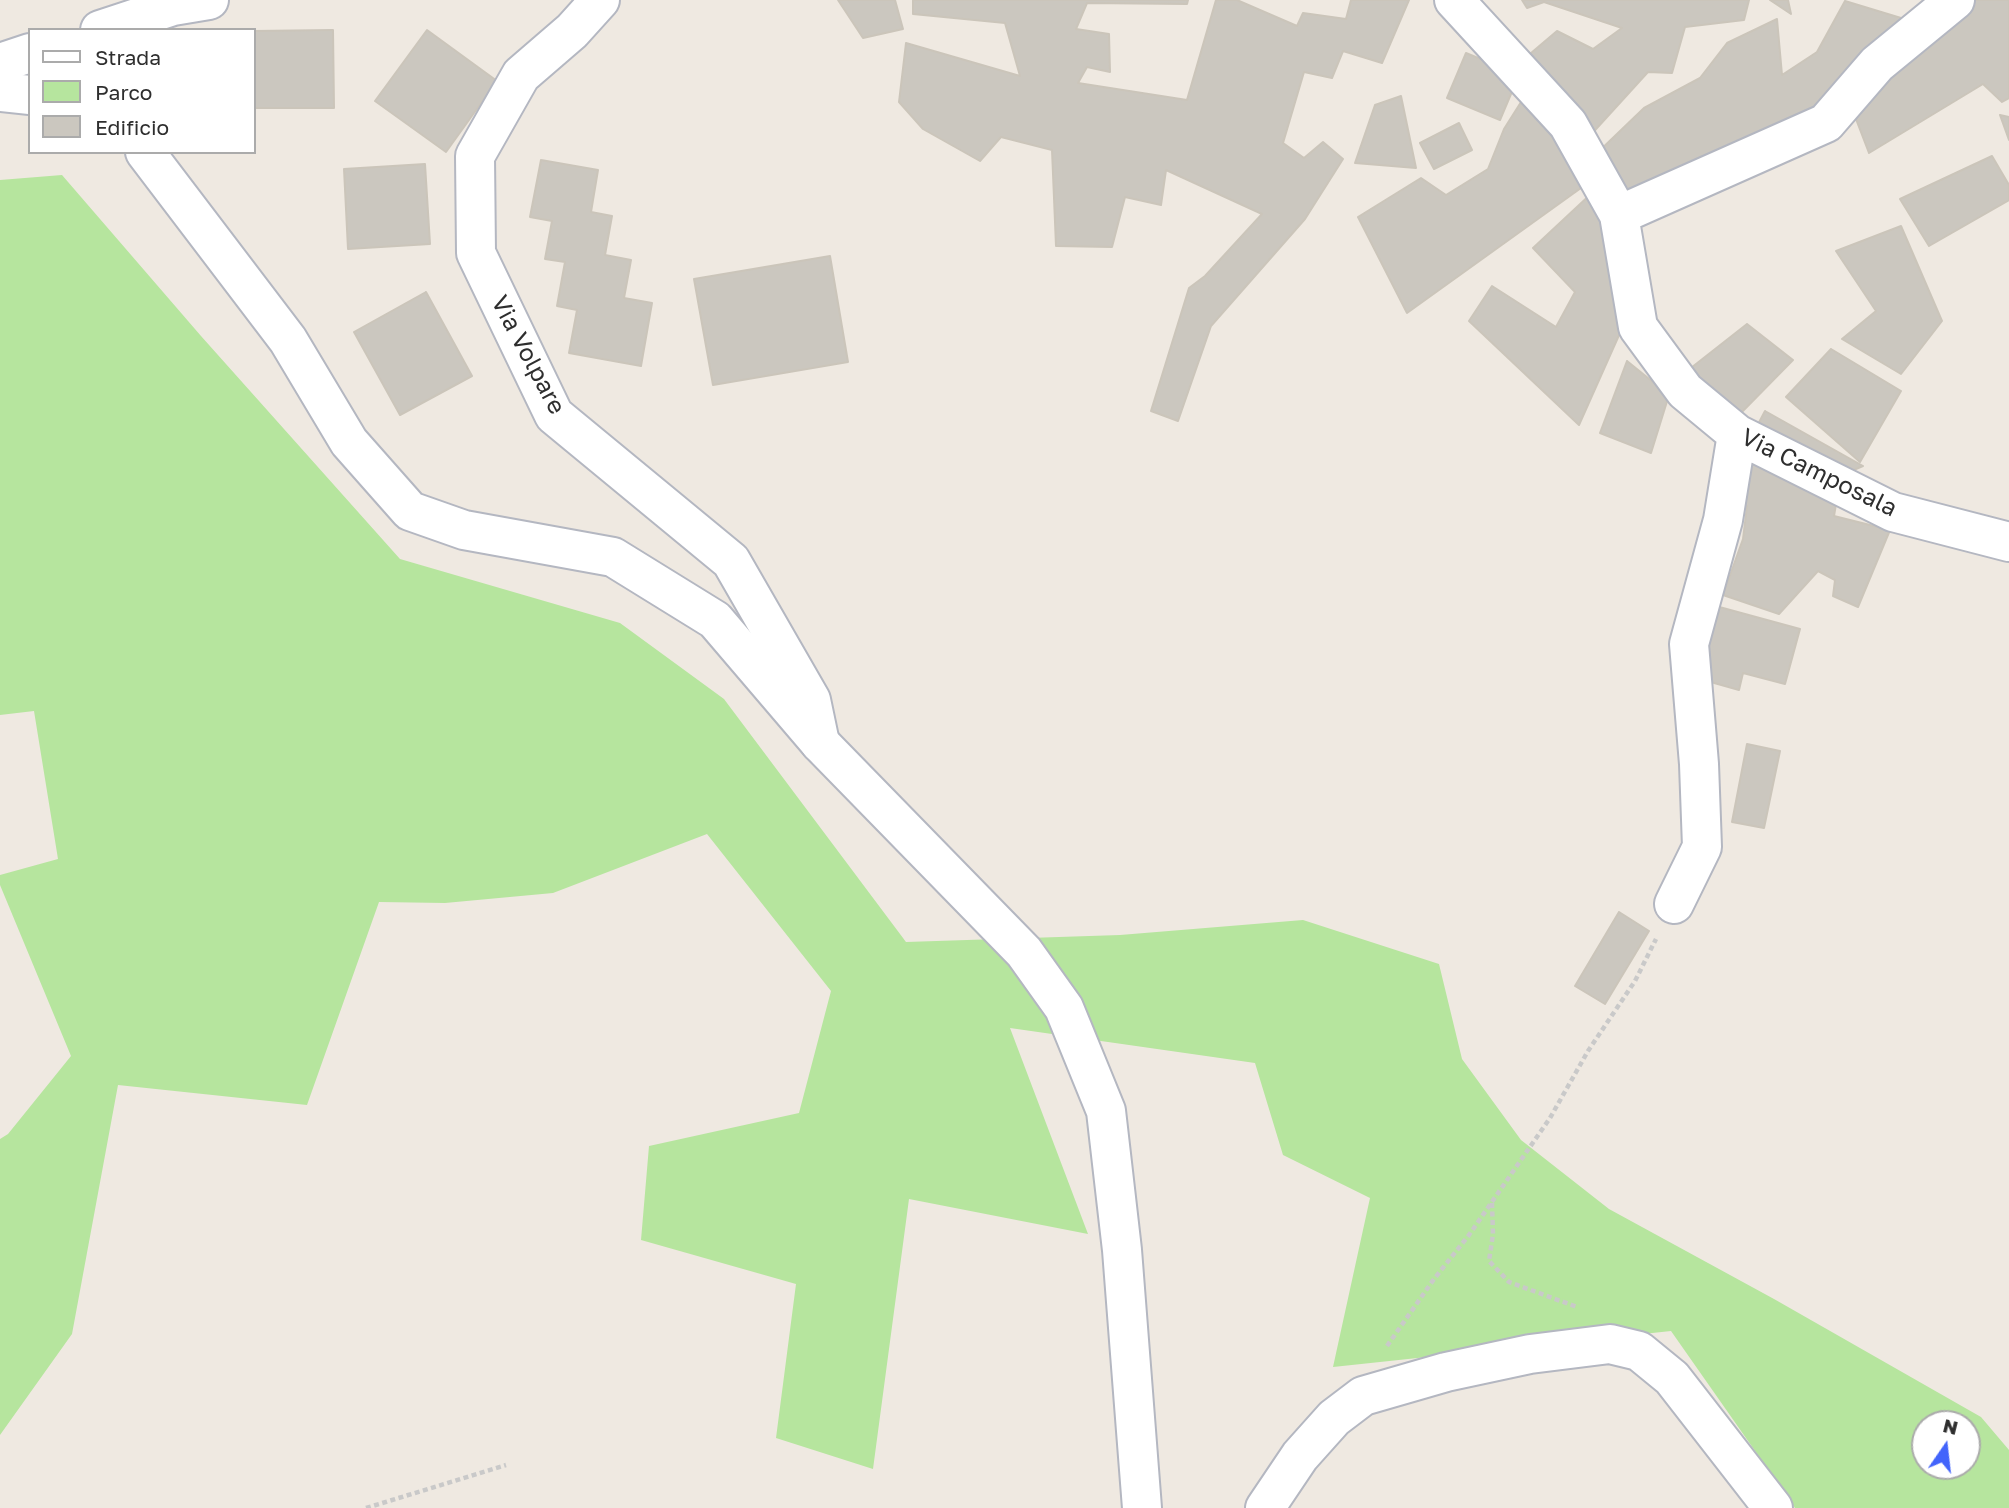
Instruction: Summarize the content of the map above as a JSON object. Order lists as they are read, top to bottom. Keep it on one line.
{"streets":{"street":["Via Volpare","Via Camposala"]},"legend":["Strada","Parco","Edificio"],"north":"top"}
